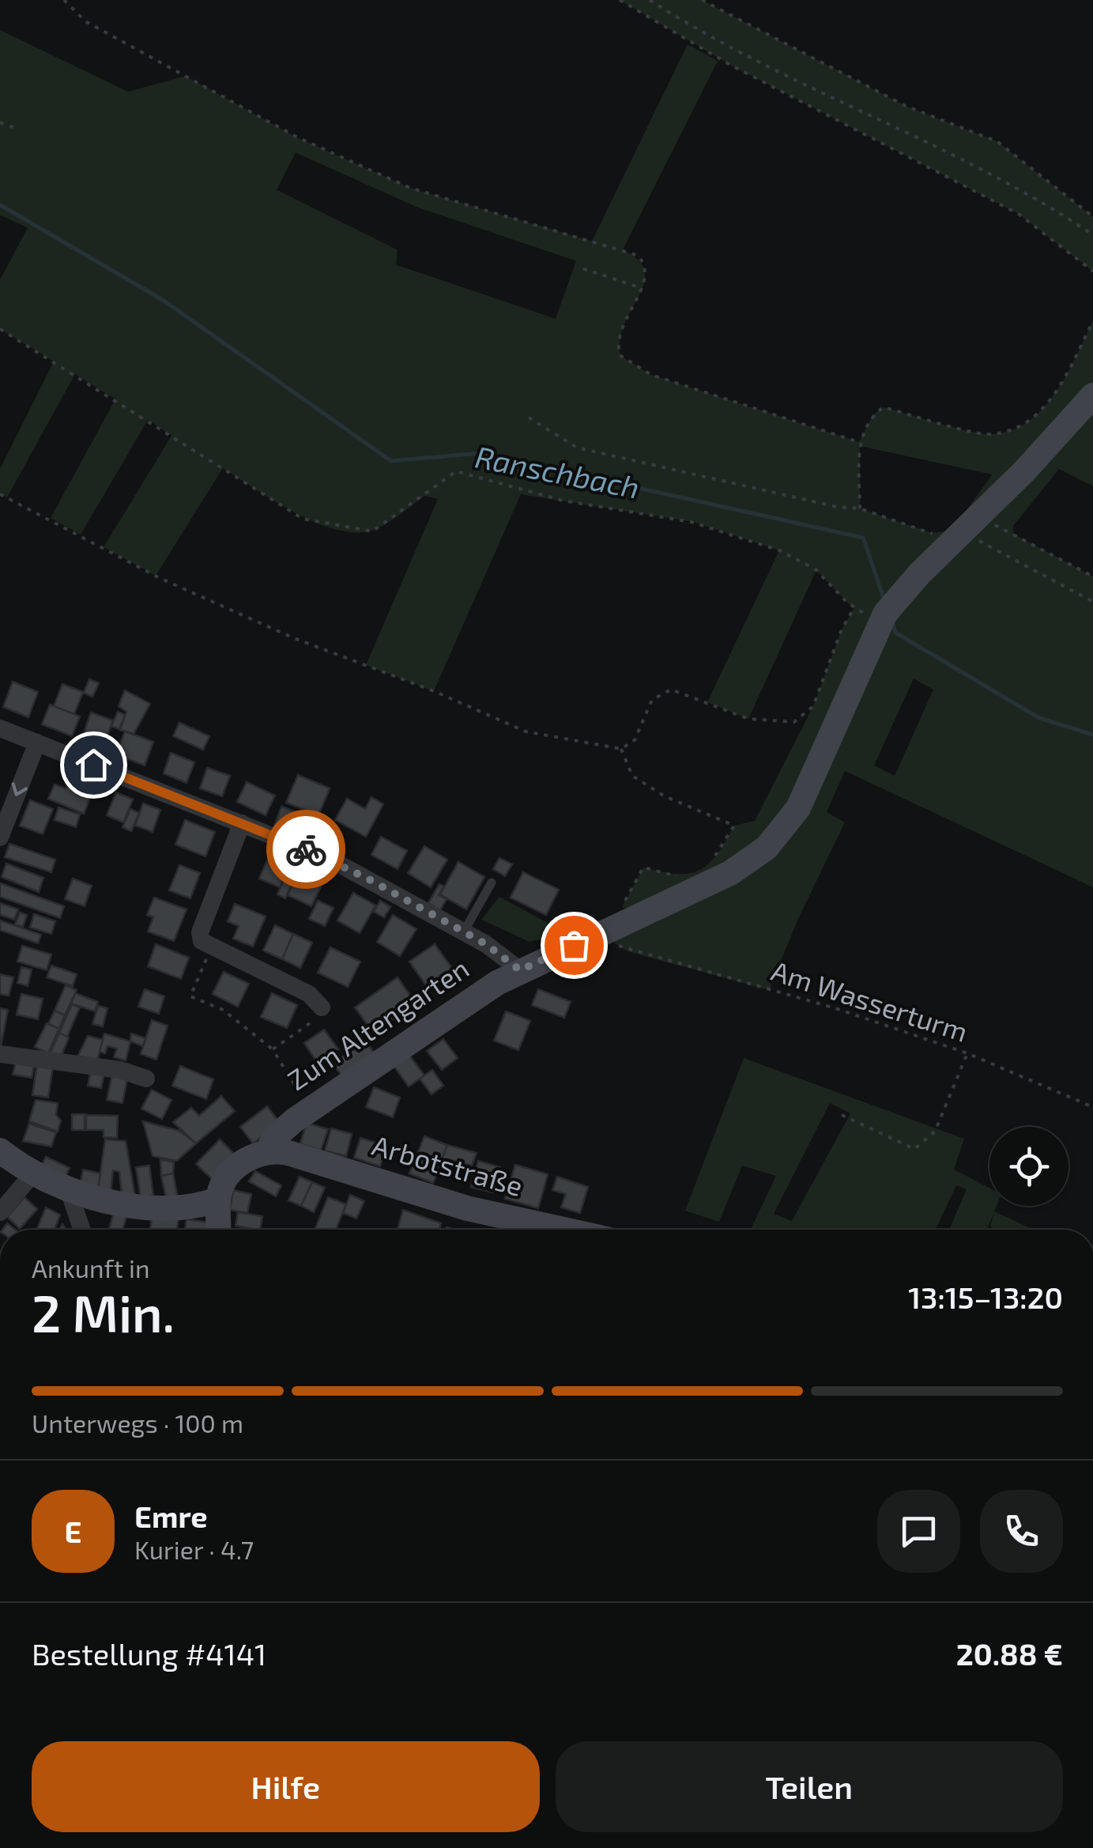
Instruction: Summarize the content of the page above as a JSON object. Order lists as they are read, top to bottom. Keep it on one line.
{"streets":{"street":["Zum Altengarten","Arbotstraße"],"path":["Am Wasserturm"]},"crossings":[["Zum Altengarten","Arbotstraße"]],"water":["Ranschbach"],"page":{"heading":["2 Min.","Ankunft in","13:15–13:20"],"panel":["Emre","Kurier · 4.7","Bestellung #4141","20.88 €"],"bar":"Unterwegs · 100 m","round":"E","buttons":["Hilfe","Teilen"]}}
